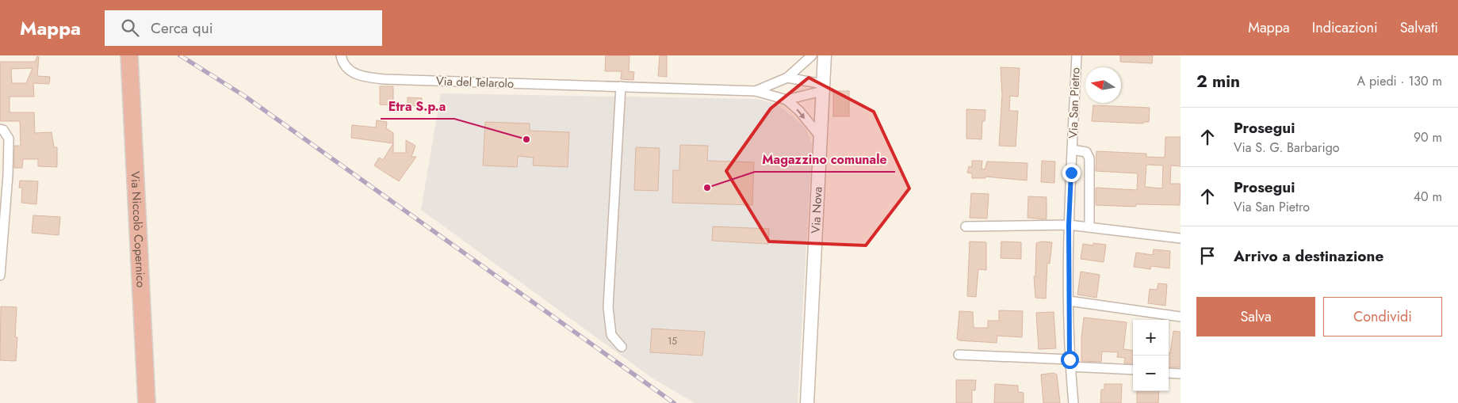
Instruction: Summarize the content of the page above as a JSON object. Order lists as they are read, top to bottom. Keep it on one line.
{"streets":{"highway":["Via Niccolò Copernico"],"street":["Via del Telarolo","Via San Pietro","Via Nova"]},"places":["Etra S.p.a","Magazzino comunale"],"house_numbers":["15"],"north":"left","page":{"header":"Mappa","search":"Cerca qui","nav":["Mappa","Indicazioni","Salvati"],"heading":["2 min","A piedi · 130 m"],"list":[["Prosegui","Via S. G. Barbarigo","90 m"],["Prosegui","Via San Pietro","40 m"],"Arrivo a destinazione"],"buttons":["Salva","Condividi"],"map_buttons":["+","−"]}}
